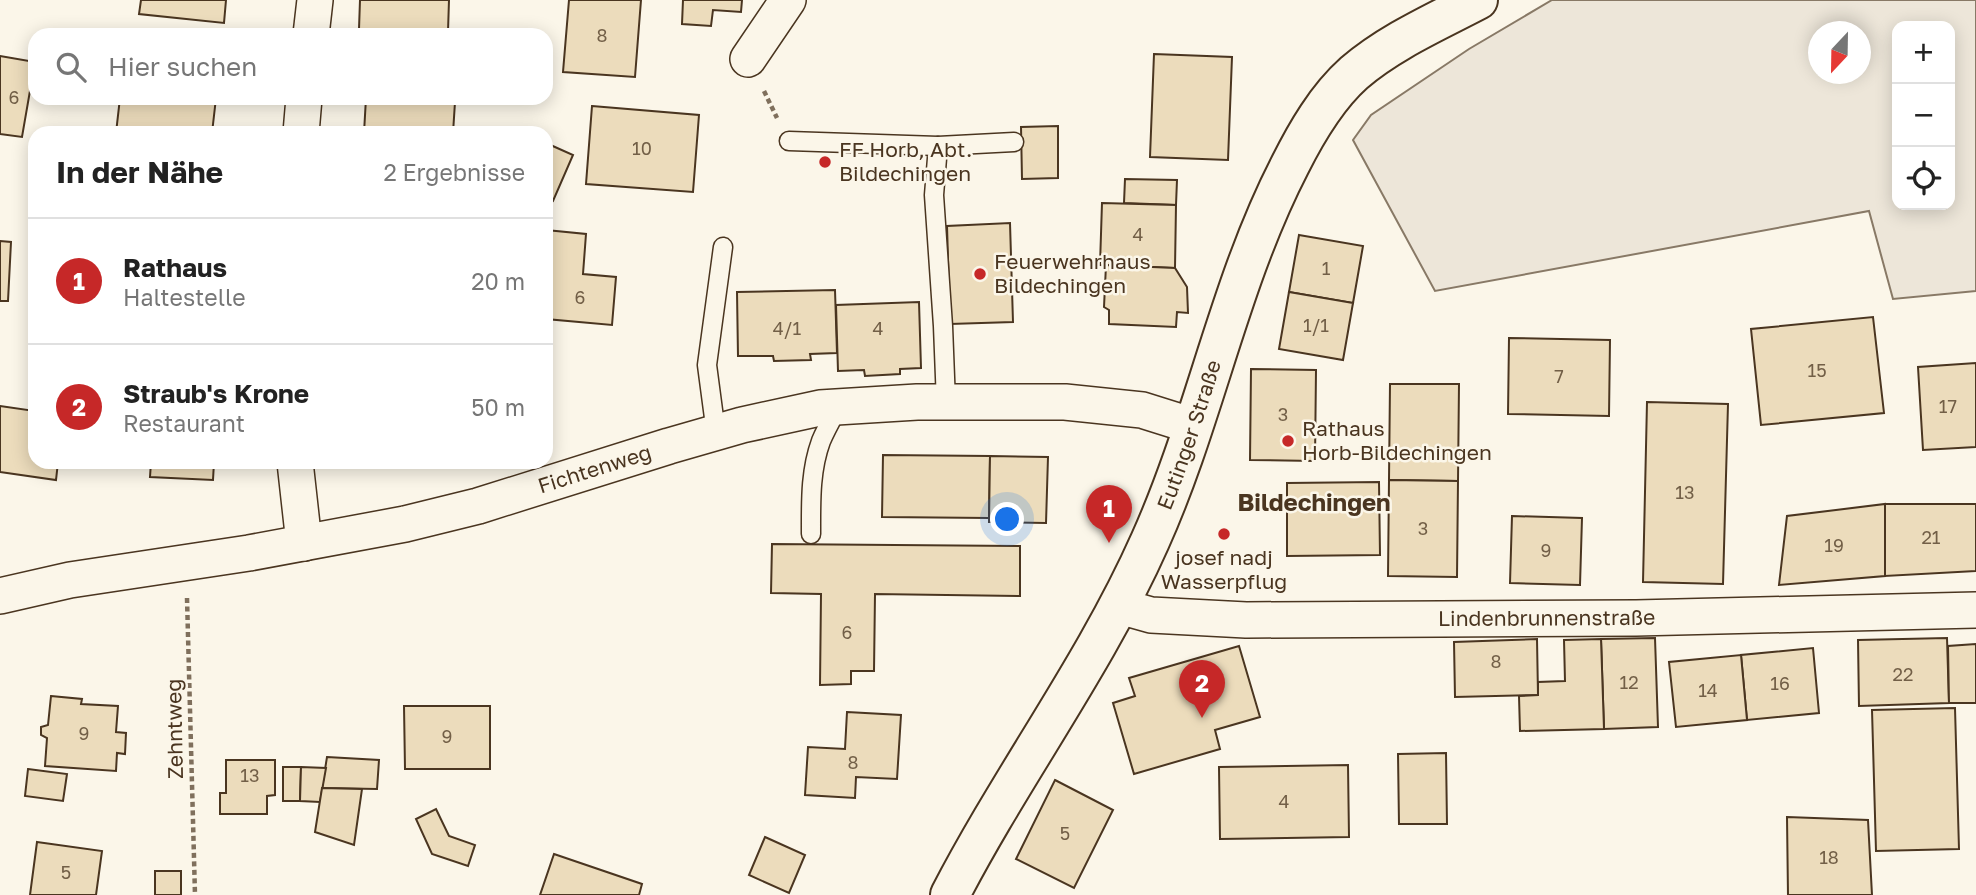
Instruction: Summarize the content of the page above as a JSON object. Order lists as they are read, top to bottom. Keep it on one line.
{"streets":{"main road":["Eutinger Straße"],"street":["Fichtenweg","Lindenbrunnenstraße"],"path":["Zehntweg"]},"crossings":[["Eutinger Straße","Fichtenweg"],["Eutinger Straße","Lindenbrunnenstraße"],["Fichtenweg","Zehntweg"]],"districts":["Bildechingen"],"places":["FF Horb, Abt. Bildechingen","Feuerwehrhaus Bildechingen","Rathaus Horb-Bildechingen","josef nadj Wasserpflug"],"house_numbers":["8","6","10","4","1","6","1/1","4/1","4","15","7","17","3","13","3","21","19","9","6","8","22","12","16","14","9","9","8","13","4","5","18","5"],"north":"bottom","page":{"map_buttons":["+","−"],"search":"Hier suchen","heading":["In der Nähe","2 Ergebnisse"],"list":[{"mark":"1","name":"Rathaus","note":"Haltestelle","value":"20 m"},{"mark":"2","name":"Straub's Krone","note":"Restaurant","value":"50 m"}],"pins":["1","2"]}}
